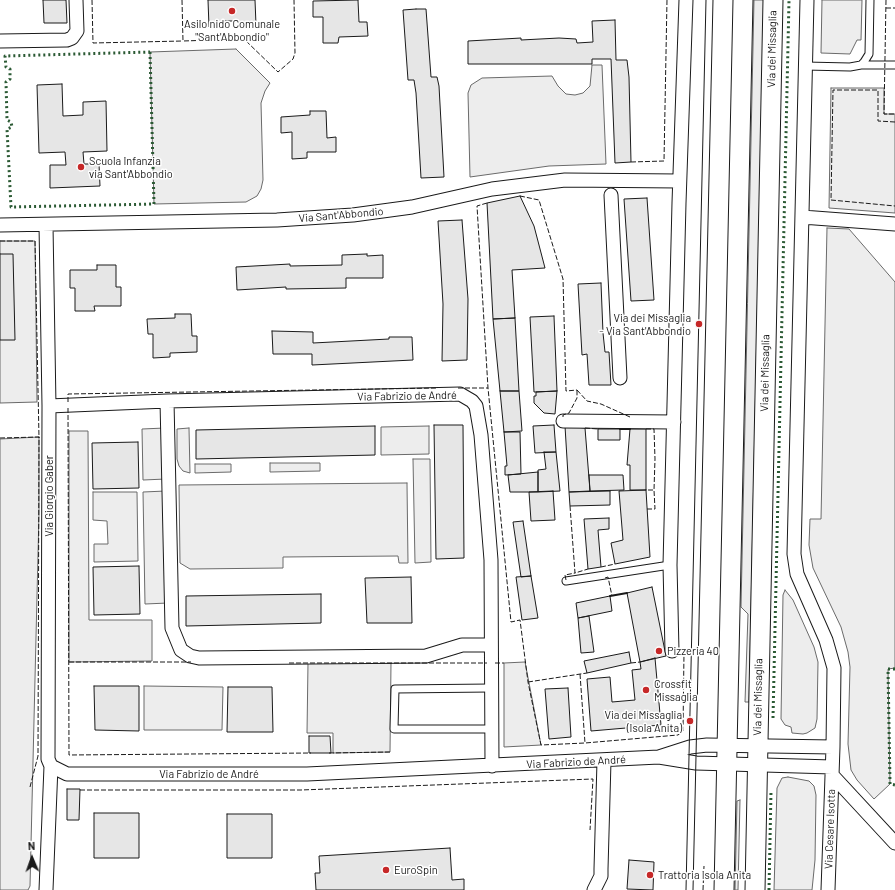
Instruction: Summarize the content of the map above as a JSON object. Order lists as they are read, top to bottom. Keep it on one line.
{"streets":{"main road":["Via dei Missaglia"],"street":["Via Sant'Abbondio","Via Fabrizio de André","Via Giorgio Gaber","Via Cesare Isotta"]},"crossings":[["Via dei Missaglia","Via Fabrizio de André"],["Via Sant'Abbondio","Via Giorgio Gaber"],["Via Fabrizio de André","Via Giorgio Gaber"]],"places":["Asilo nido Comunale \"Sant'Abbondio\"","Scuola Infanzia via Sant'Abbondio","Via dei Missaglia - Via Sant'Abbondio","Pizzeria 40","Crossfit Missaglia","Via dei Missaglia (Isola Anita)","EuroSpin","Trattoria Isola Anita"],"north":"top"}
